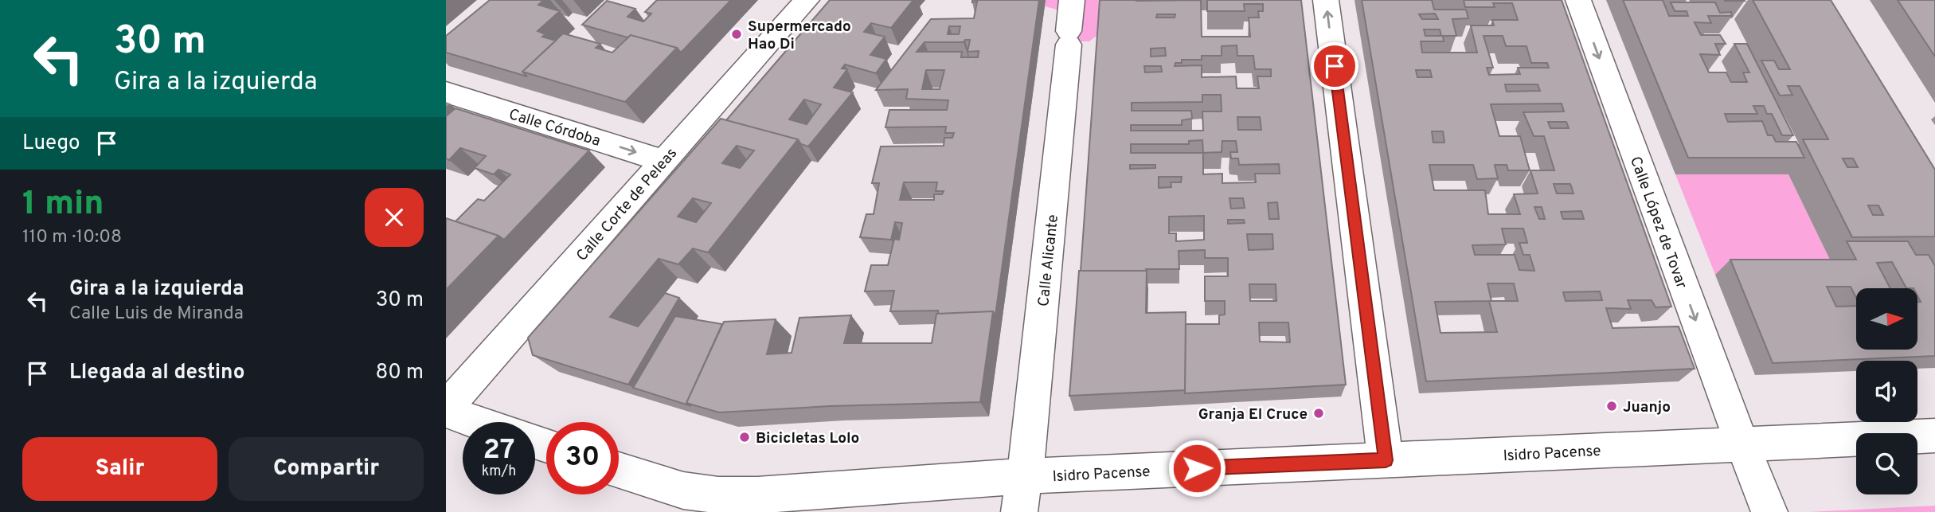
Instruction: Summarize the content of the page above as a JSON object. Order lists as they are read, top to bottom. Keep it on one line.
{"streets":{"street":["Calle Córdoba","Calle Corte de Peleas","Calle López de Tovar","Calle Alicante","Isidro Pacense"]},"crossings":[["Calle Córdoba","Calle Corte de Peleas"],["Calle López de Tovar","Isidro Pacense"],["Calle Alicante","Isidro Pacense"]],"one_way":["Calle Córdoba","Calle López de Tovar"],"places":["Supermercado Hao Di","Juanjo","Granja El Cruce","Bicicletas Lolo"],"north":"right","page":{"turn":["30 m","Gira a la izquierda"],"then":"Luego","heading":["1 min","110 m · 10:08"],"list":[{"name":"Gira a la izquierda","note":"Calle Luis de Miranda","value":"30 m"},{"name":"Llegada al destino","value":"80 m"}],"speed":"27 km/h","limit":"30","buttons":["Salir","Compartir"]}}
